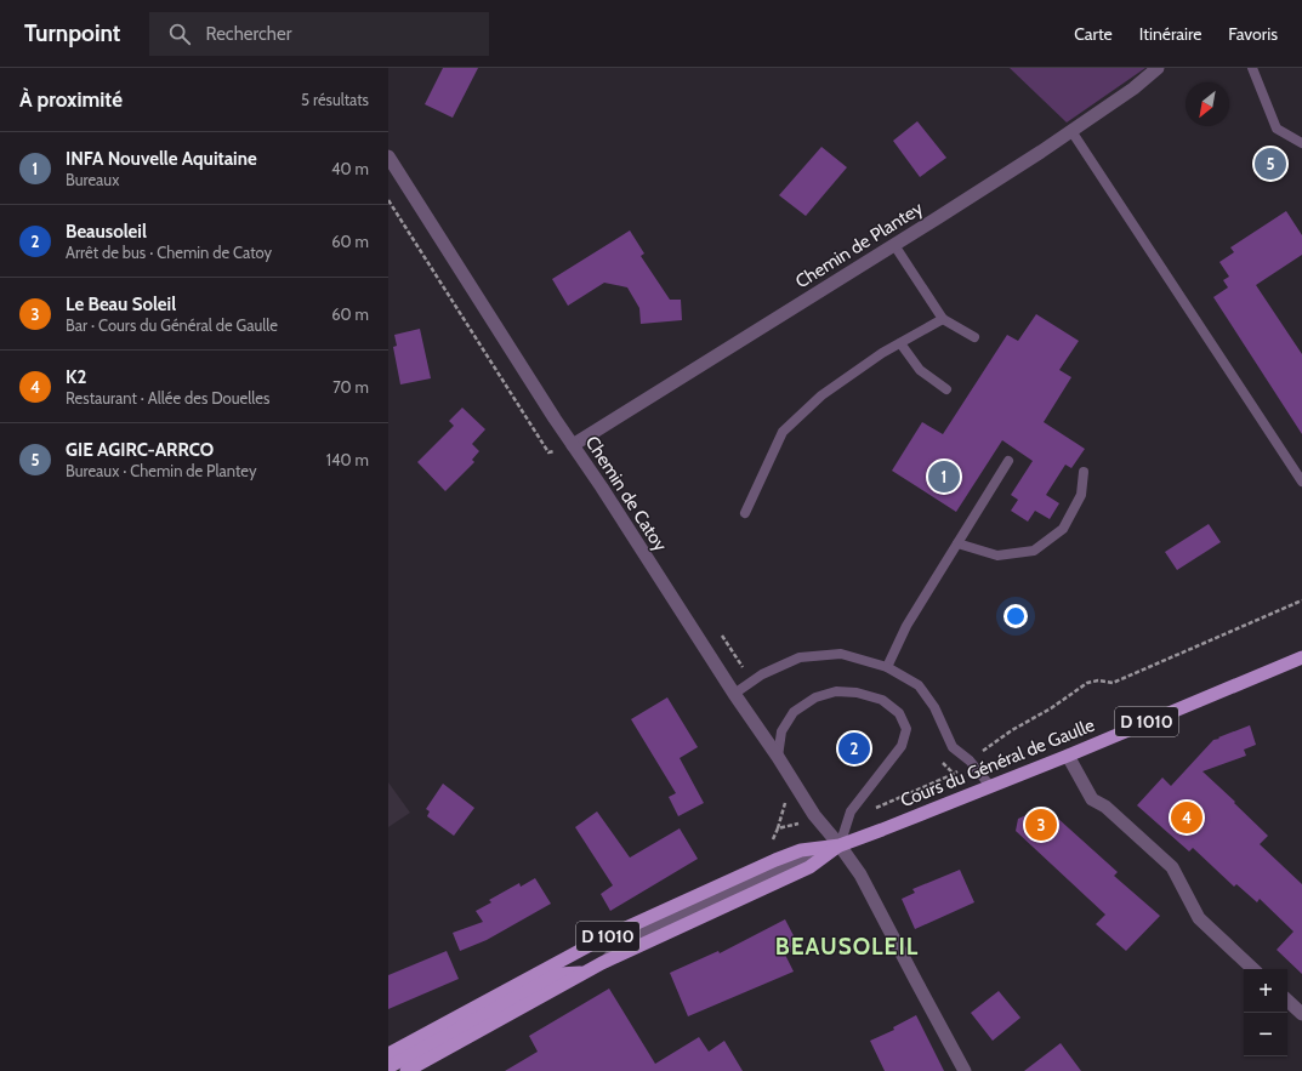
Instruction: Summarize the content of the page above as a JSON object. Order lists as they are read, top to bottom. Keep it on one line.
{"streets":{"main road":["D 1010","Cours du Général de Gaulle"],"street":["Chemin de Plantey","Chemin de Catoy"]},"crossings":[["Chemin de Plantey","Chemin de Catoy"],["Chemin de Catoy","Cours du Général de Gaulle"]],"districts":["BEAUSOLEIL"],"north":"bottom left","page":{"header":"Turnpoint","search":"Rechercher","nav":["Carte","Itinéraire","Favoris"],"heading":["À proximité","5 résultats"],"list":[{"mark":"1","name":"INFA Nouvelle Aquitaine","note":"Bureaux","value":"40 m"},{"mark":"2","name":"Beausoleil","note":"Arrêt de bus · Chemin de Catoy","value":"60 m"},{"mark":"3","name":"Le Beau Soleil","note":"Bar · Cours du Général de Gaulle","value":"60 m"},{"mark":"4","name":"K2","note":"Restaurant · Allée des Douelles","value":"70 m"},{"mark":"5","name":"GIE AGIRC-ARRCO","note":"Bureaux · Chemin de Plantey","value":"140 m"}],"pins":["5","1","2","4","3"],"map_buttons":["+","−"]}}
